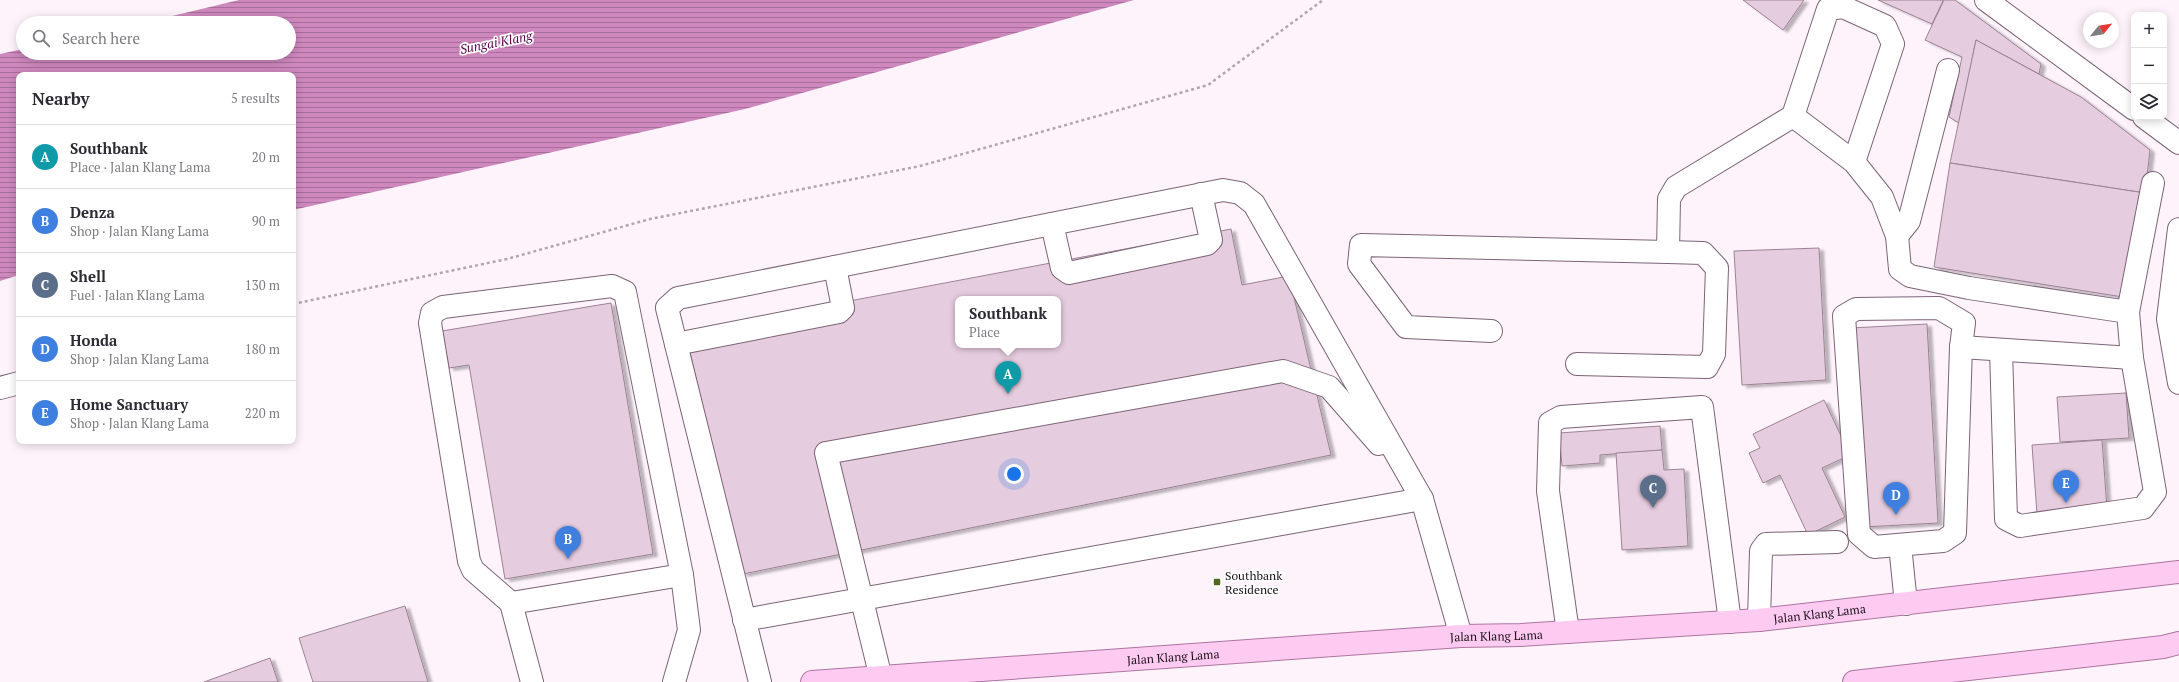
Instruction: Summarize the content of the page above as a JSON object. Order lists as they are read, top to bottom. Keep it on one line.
{"streets":{"main road":["Jalan Klang Lama"]},"water":["Sungai Klang"],"places":{"transit":["Southbank Residence"]},"north":"top right","page":{"map_buttons":["+","−"],"search":"Search here","heading":["Nearby","5 results"],"list":[{"mark":"A","name":"Southbank","note":"Place · Jalan Klang Lama","value":"20 m"},{"mark":"B","name":"Denza","note":"Shop · Jalan Klang Lama","value":"90 m"},{"mark":"C","name":"Shell","note":"Fuel · Jalan Klang Lama","value":"130 m"},{"mark":"D","name":"Honda","note":"Shop · Jalan Klang Lama","value":"180 m"},{"mark":"E","name":"Home Sanctuary","note":"Shop · Jalan Klang Lama","value":"220 m"}],"popup":["Southbank","Place"],"pins":["A","E","C","D","B"]}}
